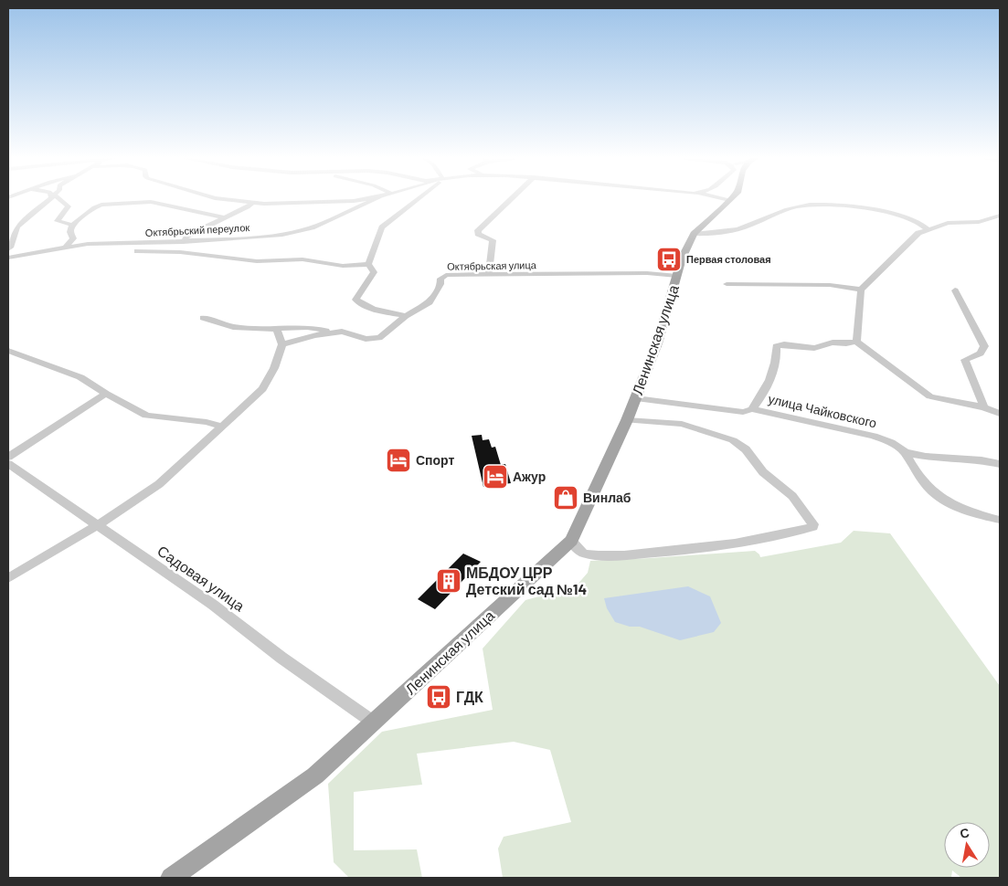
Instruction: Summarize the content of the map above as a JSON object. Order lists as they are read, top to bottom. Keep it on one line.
{"streets":{"main road":["Ленинская улица"],"street":["Октябрьский переулок","Октябрьская улица","улица Чайковского","Садовая улица"]},"crossings":[["Октябрьская улица","Ленинская улица"],["Ленинская улица","улица Чайковского"],["Ленинская улица","Садовая улица"]],"places":{"bus stop":["Первая столовая","ГДК"],"hotel":["Спорт","Ажур"],"shop":["Винлаб"],"building":["МБДОУ ЦРР Детский сад №14"]},"north":"top"}
